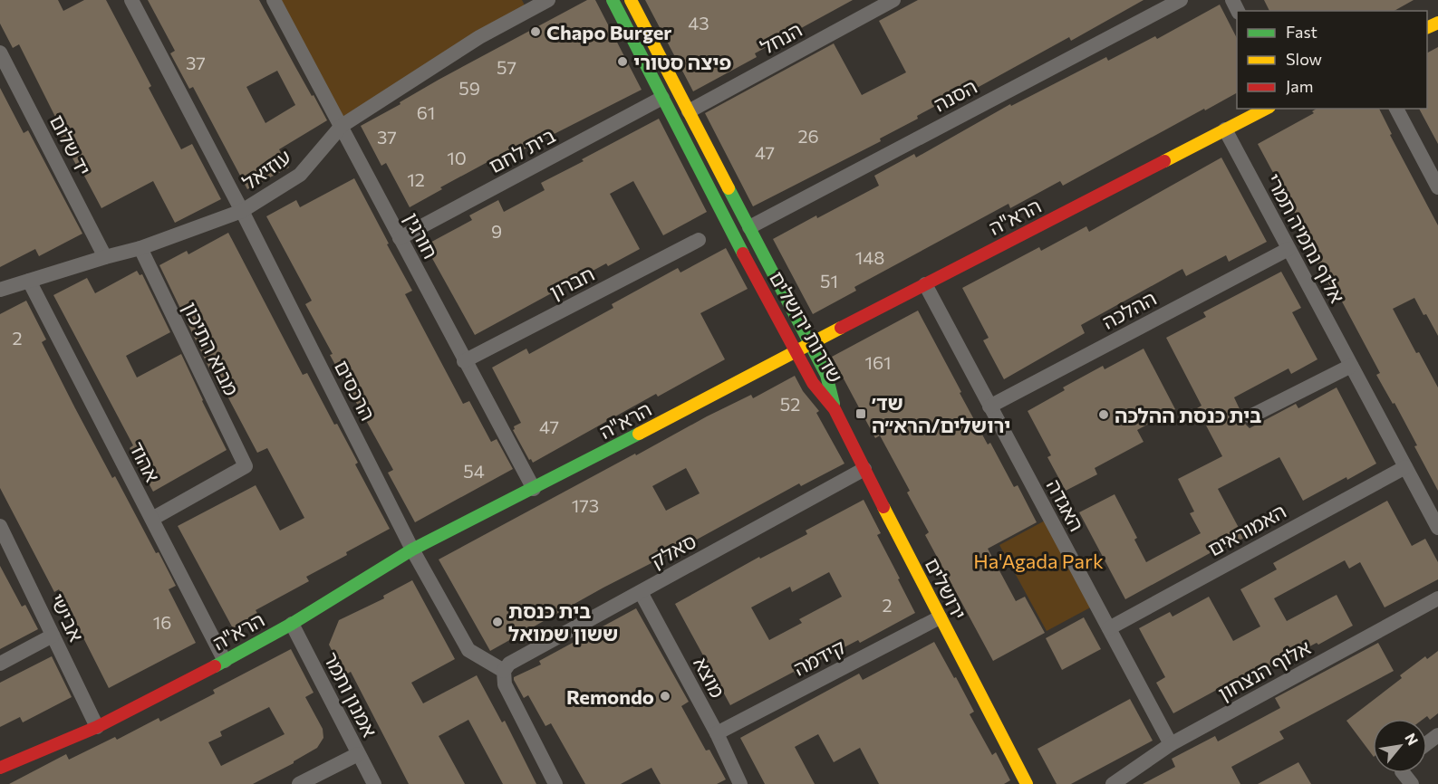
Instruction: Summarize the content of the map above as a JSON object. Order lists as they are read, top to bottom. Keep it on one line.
{"streets":{"street":["הנחל","הסנה","יד שלום","בית לחם","עוזיאל","הרא\"ה","חורגין","אלוף נחמיה תמרי","חברון","ההלכה","שדרות ירושלים","מבוא התיכון","הרכסים","אהוד","האגדה","האמוראים","סאלק","ירושלים","אבישי","קידמה","אלוף הנצחון","מוצא","אמנון ותמר"]},"crossings":[["הנחל","שדרות ירושלים"],["הסנה","שדרות ירושלים"],["יד שלום","עוזיאל"],["בית לחם","חורגין"],["בית לחם","שדרות ירושלים"],["עוזיאל","חורגין"],["עוזיאל","מבוא התיכון"],["עוזיאל","הרכסים"],["עוזיאל","אהוד"],["הרא\"ה","חורגין"],["הרא\"ה","אלוף נחמיה תמרי"],["הרא\"ה","שדרות ירושלים"],["הרא\"ה","הרכסים"],["הרא\"ה","אהוד"],["הרא\"ה","האגדה"],["הרא\"ה","אבישי"],["הרא\"ה","אמנון ותמר"],["חורגין","חברון"],["אלוף נחמיה תמרי","ההלכה"],["אלוף נחמיה תמרי","האמוראים"],["ההלכה","האגדה"],["שדרות ירושלים","ירושלים"],["מבוא התיכון","אהוד"],["הרכסים","סאלק"],["האגדה","האמוראים"],["האגדה","אלוף הנצחון"],["סאלק","ירושלים"],["סאלק","מוצא"],["ירושלים","קידמה"],["קידמה","מוצא"]],"parks":["Ha'Agada Park"],"places":{"other":["Chapo Burger","פיצה סטורי","בית כנסת ההלכה","בית כנסת ששון שמואל","Remondo"],"transit":["שד׳ ירושלים/הרא״ה"]},"house_numbers":["43","37","57","59","61","26","37","47","10","12","9","148","51","2","161","52","47","54","173","2","16"],"legend":["Fast","Slow","Jam"],"north":"top right"}
